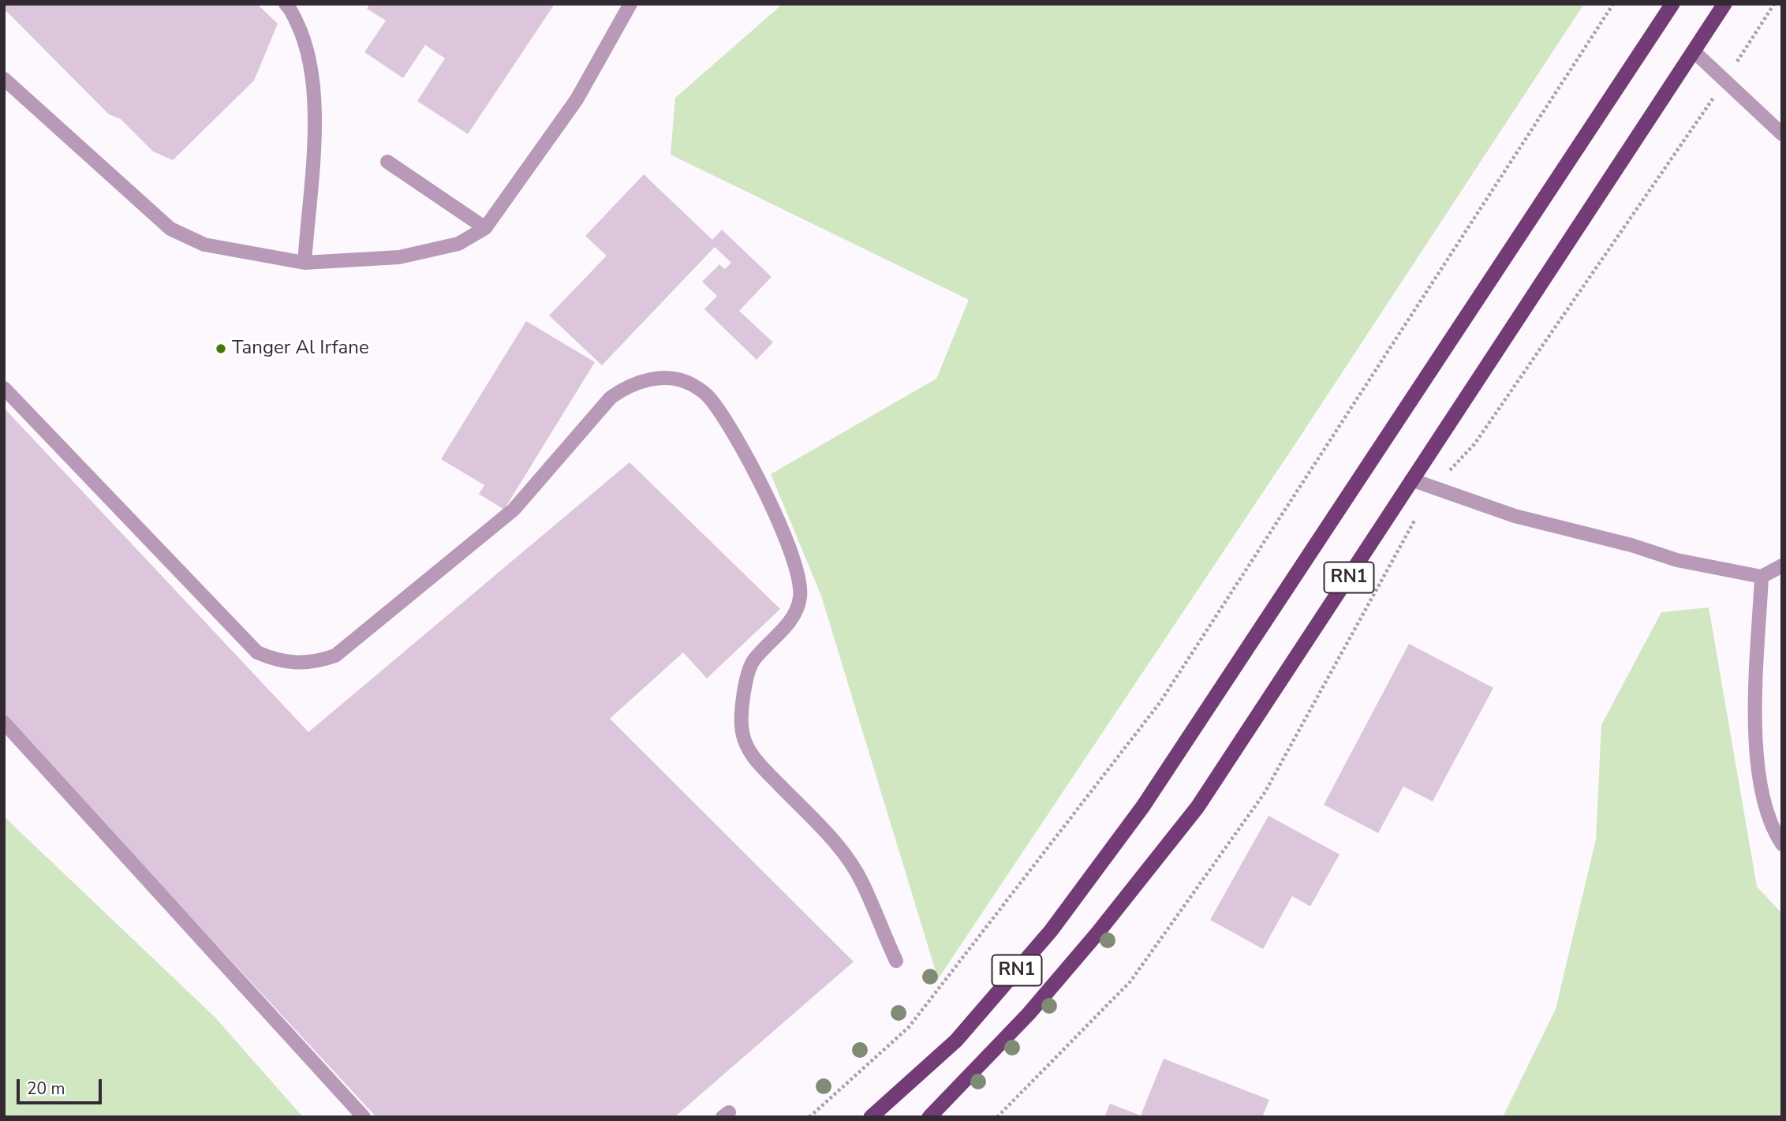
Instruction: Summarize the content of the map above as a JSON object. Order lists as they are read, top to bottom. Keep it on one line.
{"streets":{"highway":["RN1"]},"places":["Tanger Al Irfane"],"scale_bar":"20 m"}
